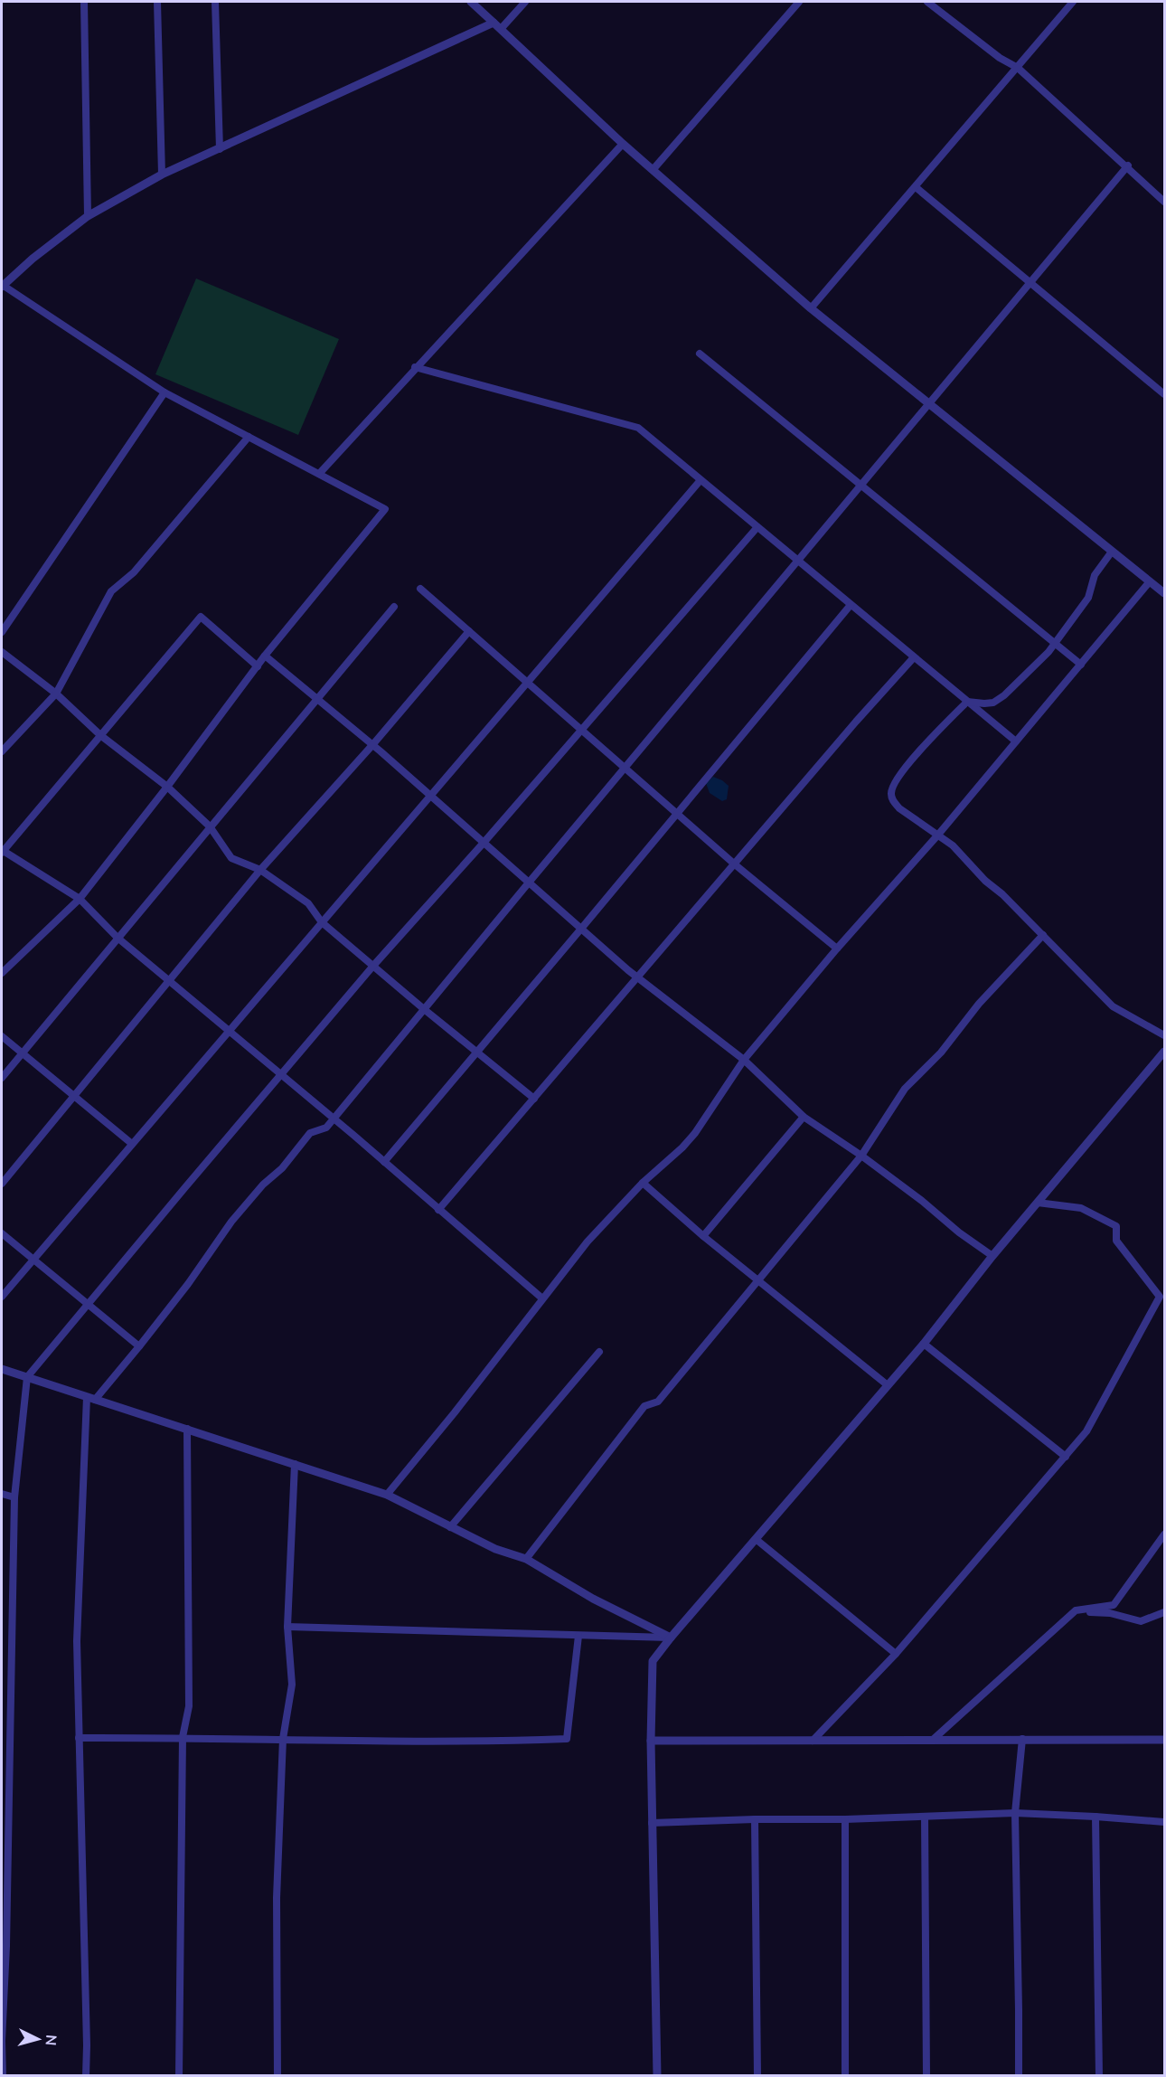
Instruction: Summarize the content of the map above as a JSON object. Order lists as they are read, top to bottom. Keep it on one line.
{"north":"right"}
